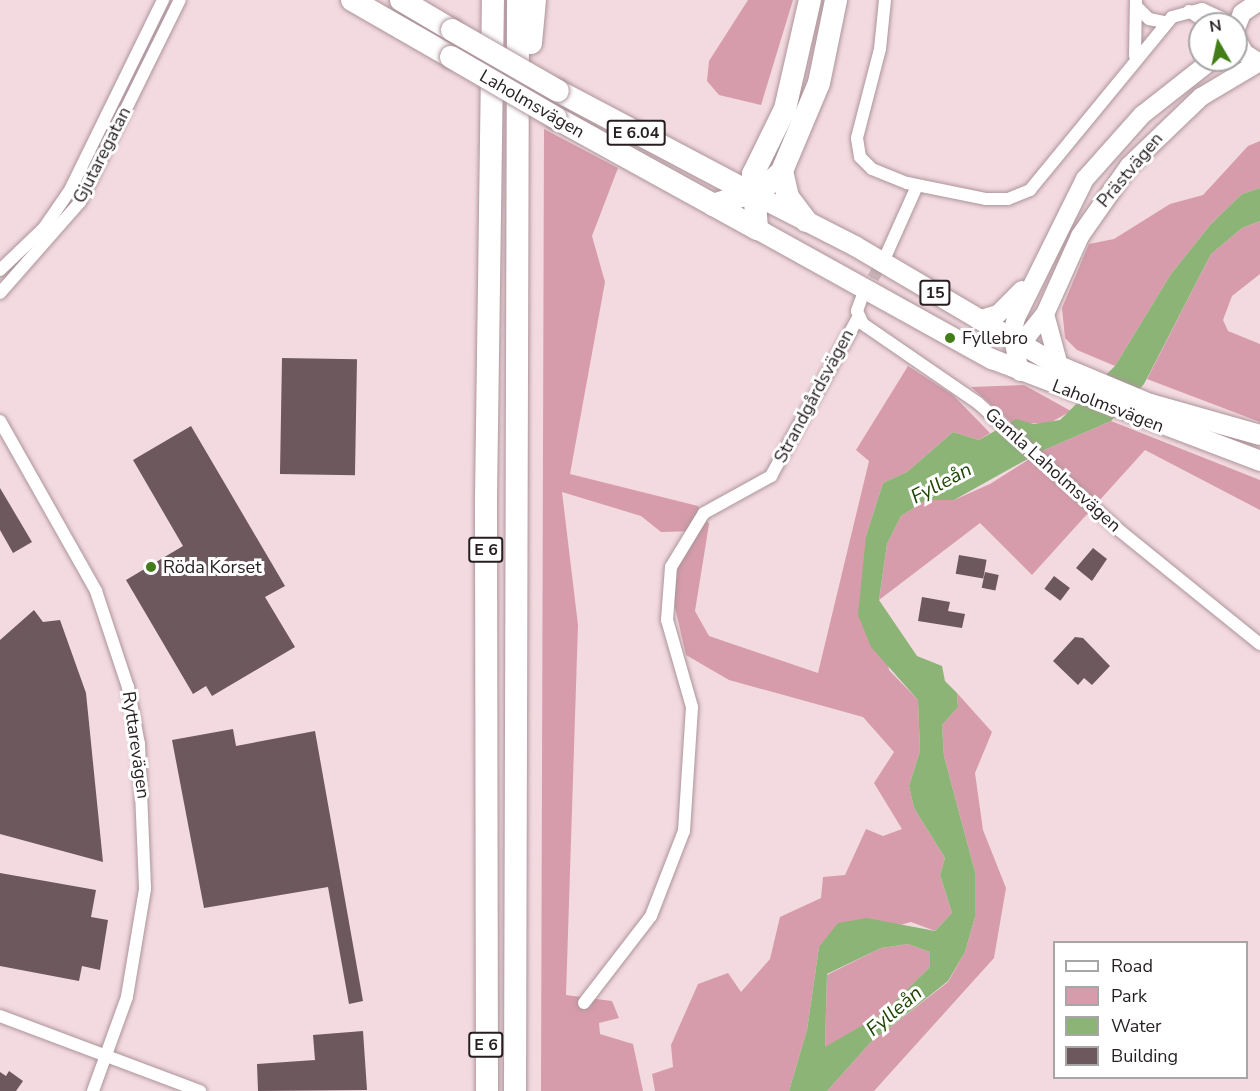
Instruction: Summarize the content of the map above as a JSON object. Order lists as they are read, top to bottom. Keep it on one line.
{"streets":{"highway":["Laholmsvägen","E 6.04","E 6"],"main road":["15"],"street":["Gjutaregatan","Prästvägen","Strandgårdsvägen","Gamla Laholmsvägen","Ryttarevägen"]},"crossings":[["Laholmsvägen","Prästvägen"],["Strandgårdsvägen","Gamla Laholmsvägen"]],"water":["Fylleån"],"places":["Fyllebro","Röda Korset"],"legend":["Road","Park","Water","Building"],"north":"top"}
